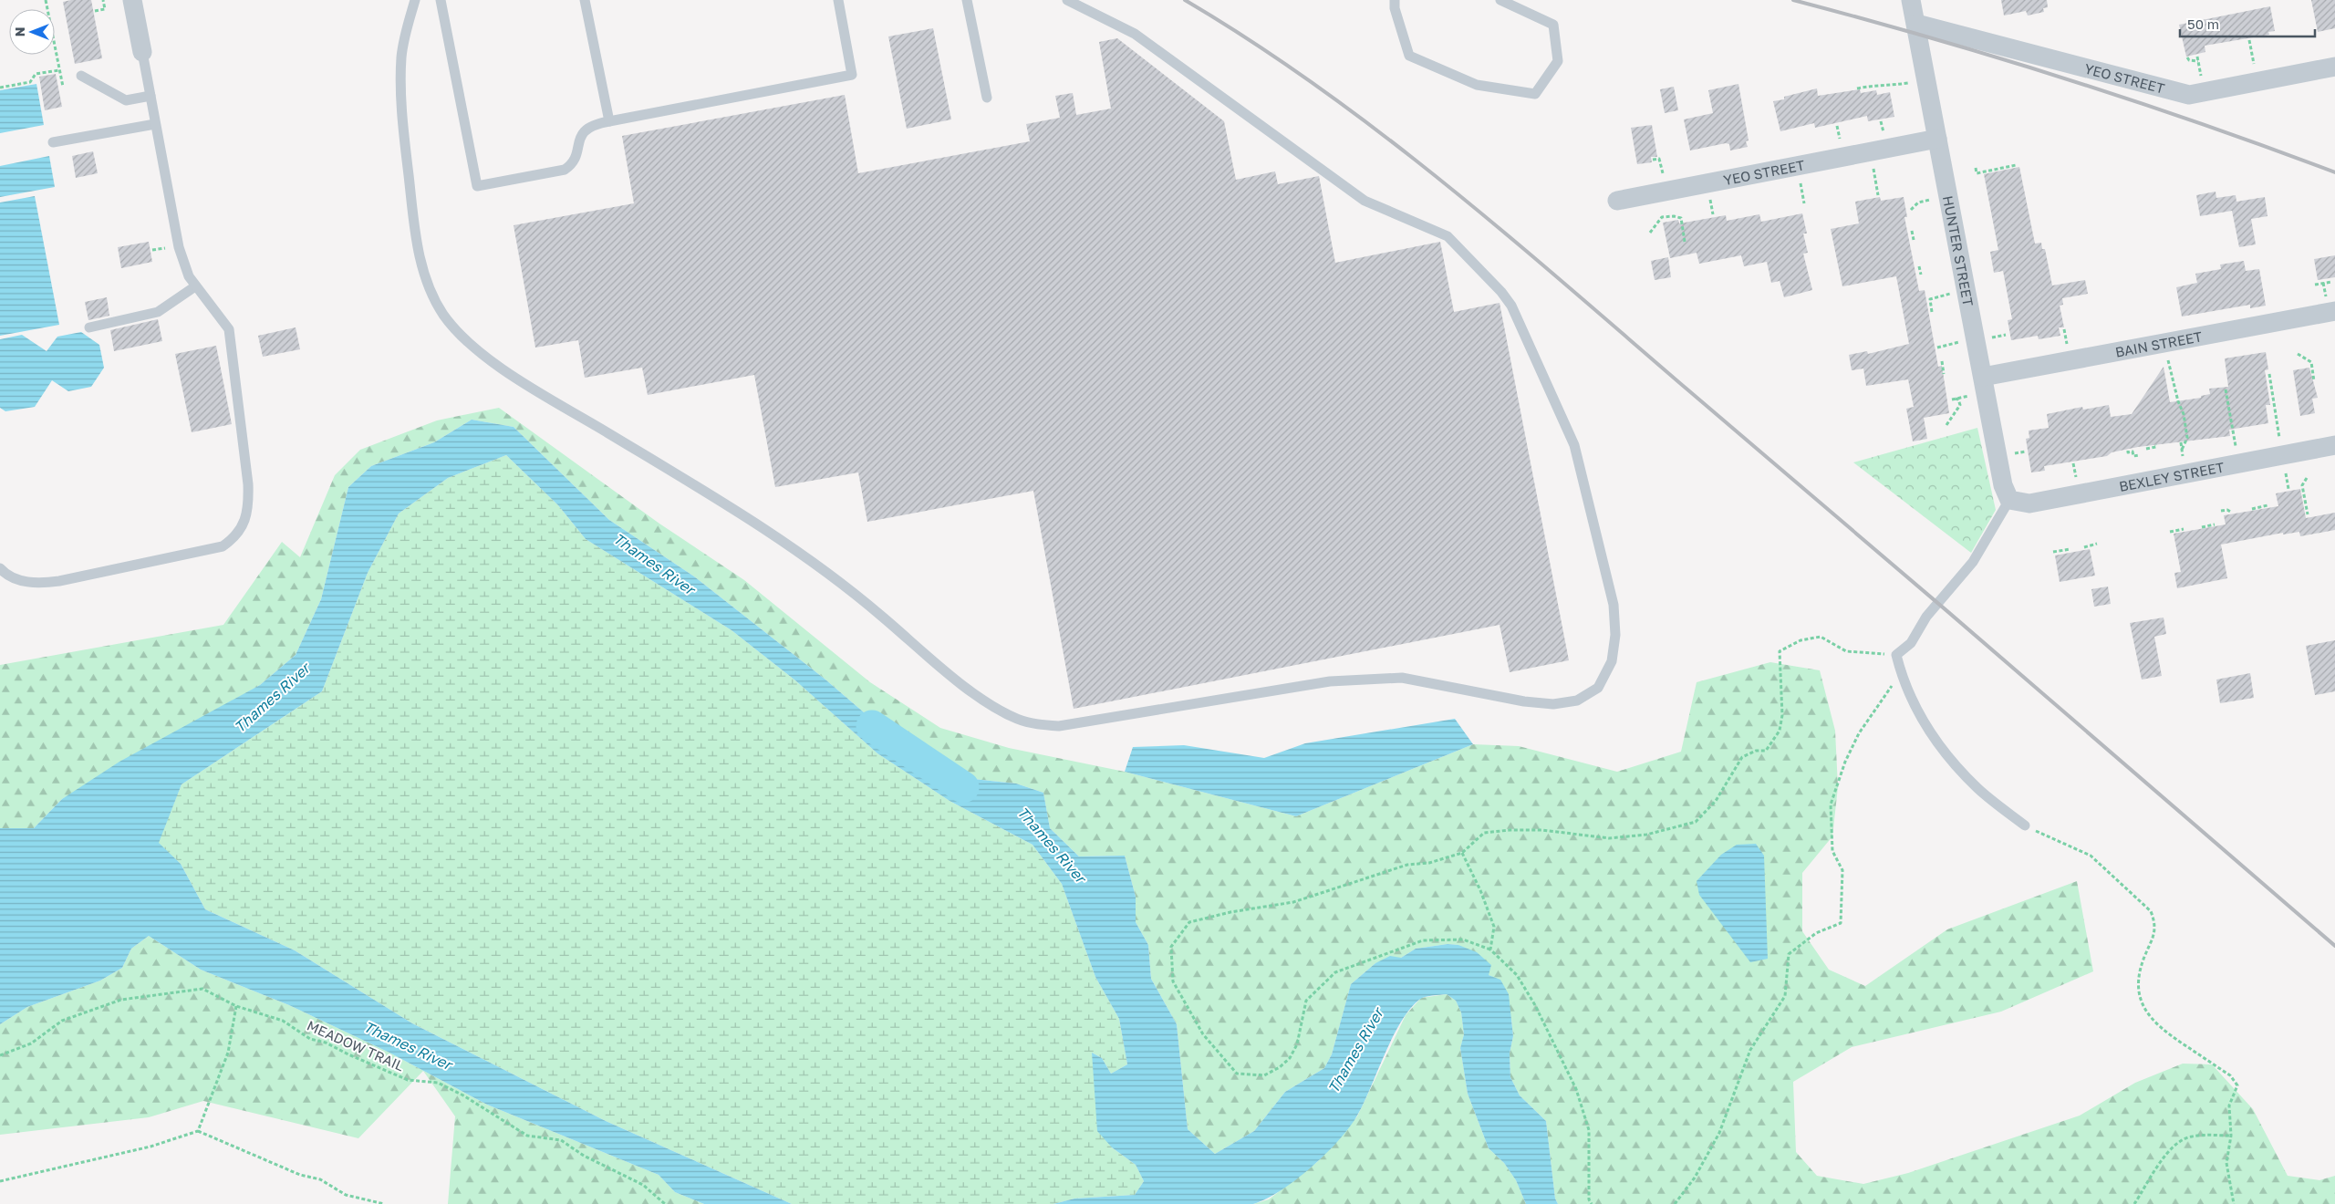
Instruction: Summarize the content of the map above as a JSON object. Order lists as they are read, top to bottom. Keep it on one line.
{"streets":{"street":["YEO STREET","HUNTER STREET","BAIN STREET","BEXLEY STREET"],"path":["MEADOW TRAIL"]},"crossings":[["YEO STREET","HUNTER STREET"],["HUNTER STREET","BAIN STREET"],["HUNTER STREET","BEXLEY STREET"]],"water":["Thames River"],"scale_bar":"50 m","north":"left"}
